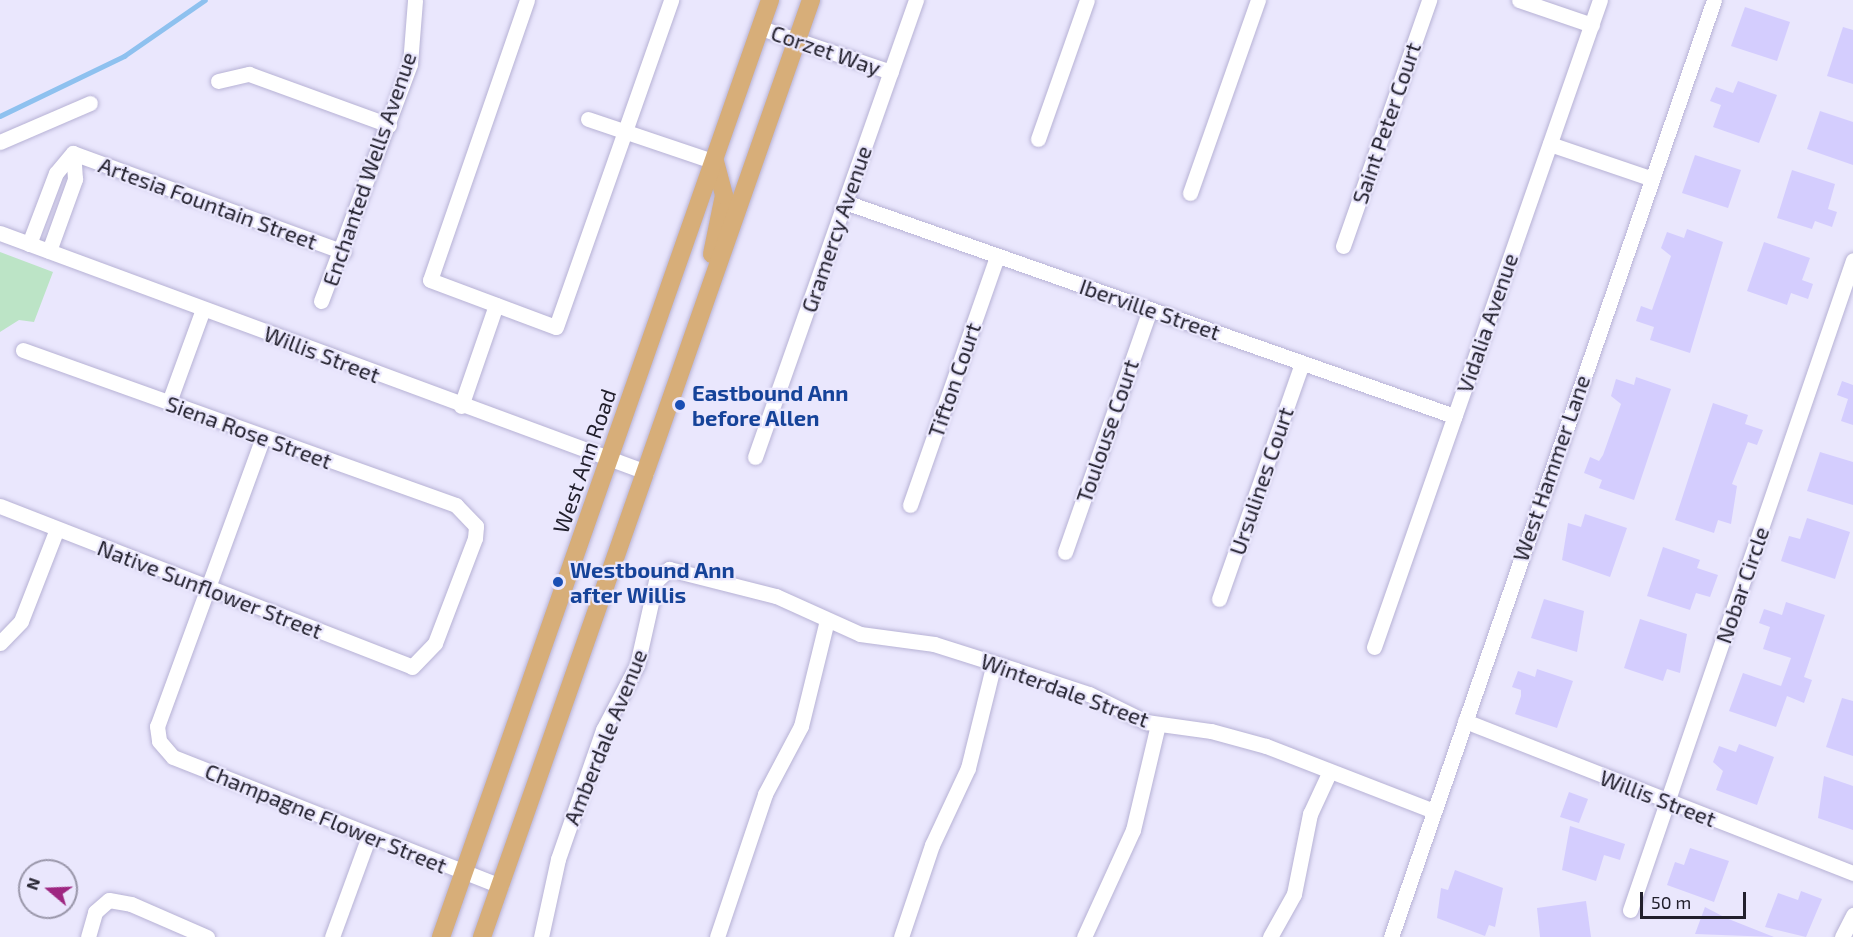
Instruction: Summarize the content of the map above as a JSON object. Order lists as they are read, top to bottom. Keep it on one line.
{"streets":{"main road":["West Ann Road"],"street":["Corzet Way","Saint Peter Court","Enchanted Wells Avenue","Artesia Fountain Street","Gramercy Avenue","Iberville Street","Vidalia Avenue","Willis Street","Tifton Court","Toulouse Court","Siena Rose Street","West Hammer Lane","Ursulines Court","Nobar Circle","Native Sunflower Street","Winterdale Street","Amberdale Avenue","Champagne Flower Street"]},"crossings":[["Corzet Way","Gramercy Avenue"],["Corzet Way","West Ann Road"],["Enchanted Wells Avenue","Artesia Fountain Street"],["Gramercy Avenue","Iberville Street"],["Iberville Street","Vidalia Avenue"],["Iberville Street","Tifton Court"],["Iberville Street","Toulouse Court"],["Iberville Street","Ursulines Court"],["Willis Street","West Ann Road"],["Willis Street","West Hammer Lane"],["Willis Street","Nobar Circle"],["Siena Rose Street","Native Sunflower Street"],["West Ann Road","Champagne Flower Street"],["West Hammer Lane","Winterdale Street"],["Native Sunflower Street","Champagne Flower Street"],["Winterdale Street","Amberdale Avenue"]],"places":["Eastbound Ann before Allen","Westbound Ann after Willis"],"scale_bar":"50 m","north":"left"}
